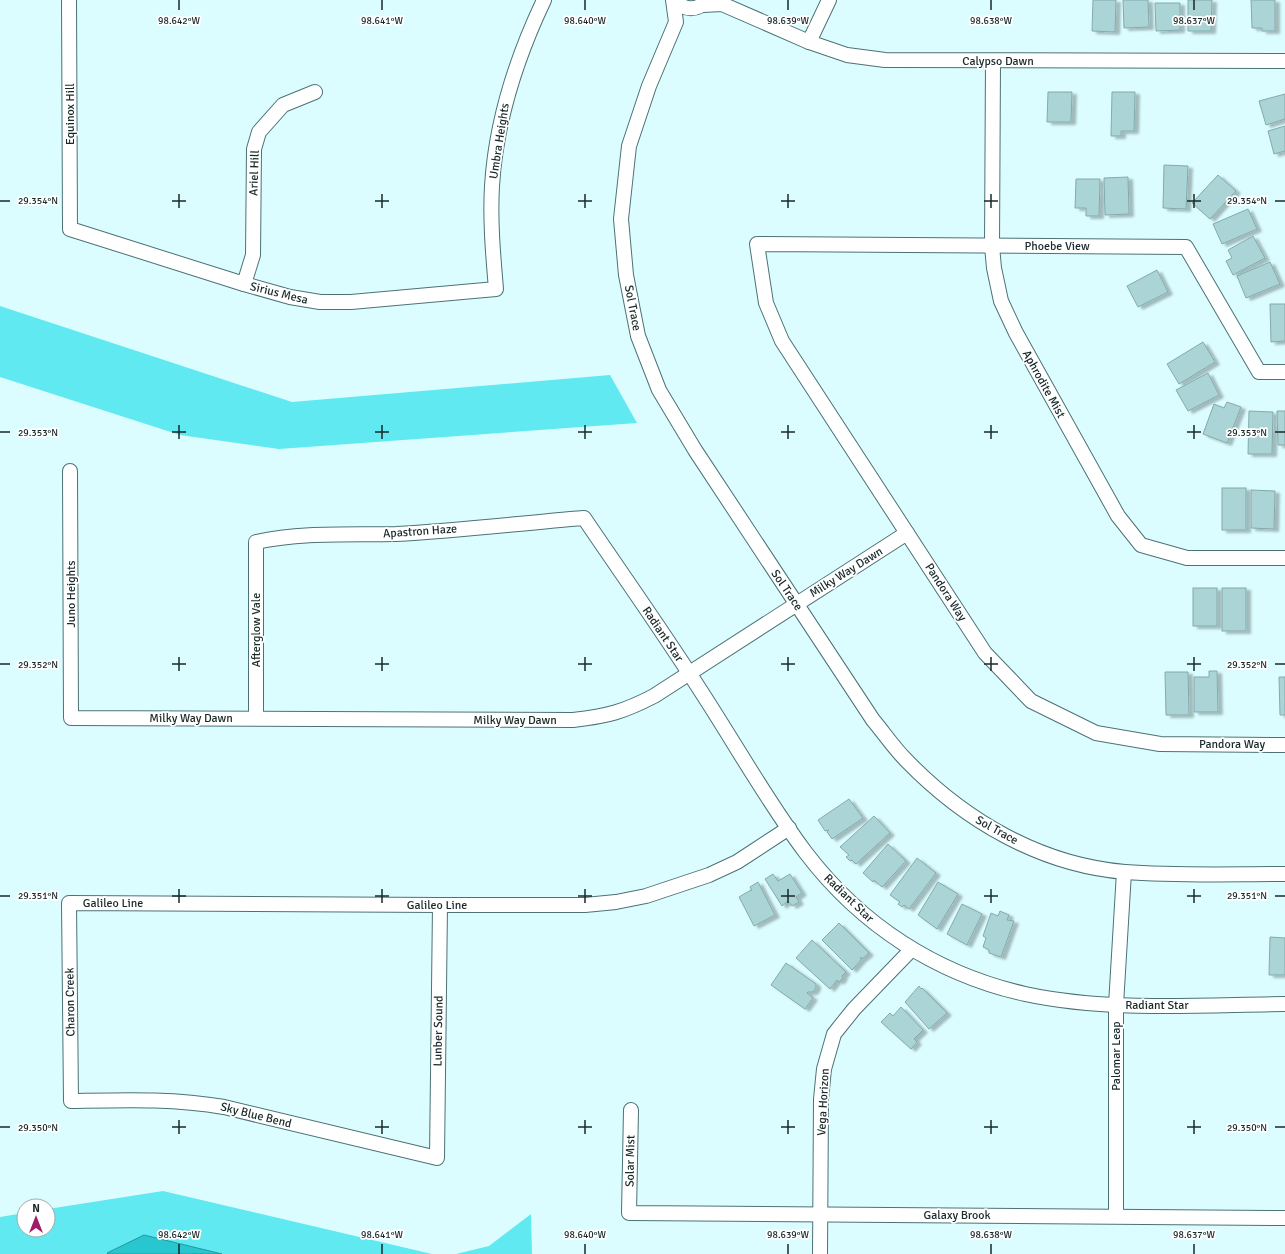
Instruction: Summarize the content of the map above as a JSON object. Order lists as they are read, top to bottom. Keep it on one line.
{"streets":{"street":["Calypso Dawn","Equinox Hill","Umbra Heights","Ariel Hill","Phoebe View","Sirius Mesa","Sol Trace","Aphrodite Mist","Apastron Haze","Milky Way Dawn","Pandora Way","Juno Heights","Afterglow Vale","Radiant Star","Galileo Line","Charon Creek","Lunber Sound","Palomar Leap","Vega Horizon","Sky Blue Bend","Solar Mist","Galaxy Brook"]},"crossings":[["Calypso Dawn","Aphrodite Mist"],["Equinox Hill","Sirius Mesa"],["Umbra Heights","Sirius Mesa"],["Ariel Hill","Sirius Mesa"],["Phoebe View","Aphrodite Mist"],["Phoebe View","Pandora Way"],["Sol Trace","Milky Way Dawn"],["Sol Trace","Palomar Leap"],["Apastron Haze","Afterglow Vale"],["Apastron Haze","Radiant Star"],["Milky Way Dawn","Pandora Way"],["Milky Way Dawn","Juno Heights"],["Milky Way Dawn","Afterglow Vale"],["Milky Way Dawn","Radiant Star"],["Radiant Star","Galileo Line"],["Radiant Star","Palomar Leap"],["Radiant Star","Vega Horizon"],["Galileo Line","Charon Creek"],["Galileo Line","Lunber Sound"],["Charon Creek","Sky Blue Bend"],["Lunber Sound","Sky Blue Bend"],["Palomar Leap","Galaxy Brook"],["Vega Horizon","Galaxy Brook"],["Solar Mist","Galaxy Brook"]],"north":"top","coordinates":["98.642°W","98.641°W","98.640°W","98.639°W","98.638°W","98.637°W","29.354°N","29.353°N","29.352°N","29.351°N","29.350°N"]}
